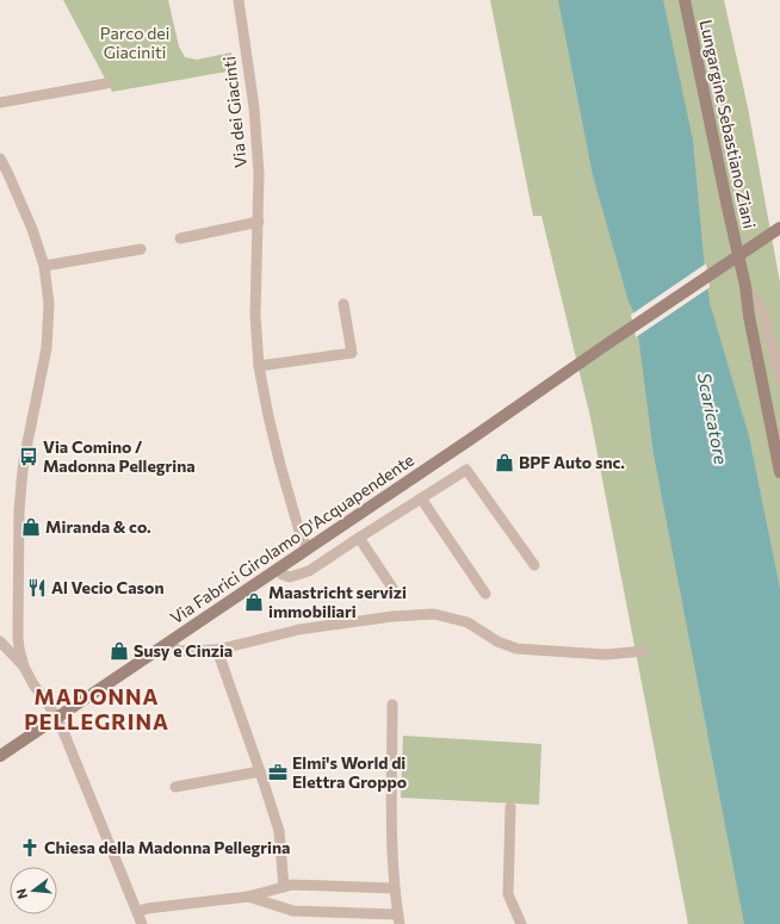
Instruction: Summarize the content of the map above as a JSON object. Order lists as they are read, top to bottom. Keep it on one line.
{"streets":{"main road":["Lungargine Sebastiano Ziani","Via Fabrici Girolamo D'Acquapendente"],"street":["Via dei Giacinti"]},"crossings":[["Via dei Giacinti","Via Fabrici Girolamo D'Acquapendente"],["Lungargine Sebastiano Ziani","Via Fabrici Girolamo D'Acquapendente"]],"districts":["MADONNA PELLEGRINA"],"water":["Scaricatore"],"parks":["Parco dei Giaciniti"],"places":{"bus stop":["Via Comino / Madonna Pellegrina"],"shop":["BPF Auto snc.","Miranda & co.","Maastricht servizi immobiliari","Susy e Cinzia"],"restaurant":["Al Vecio Cason"],"office":["Elmi's World di Elettra Groppo"],"church":["Chiesa della Madonna Pellegrina"]},"north":"left"}
